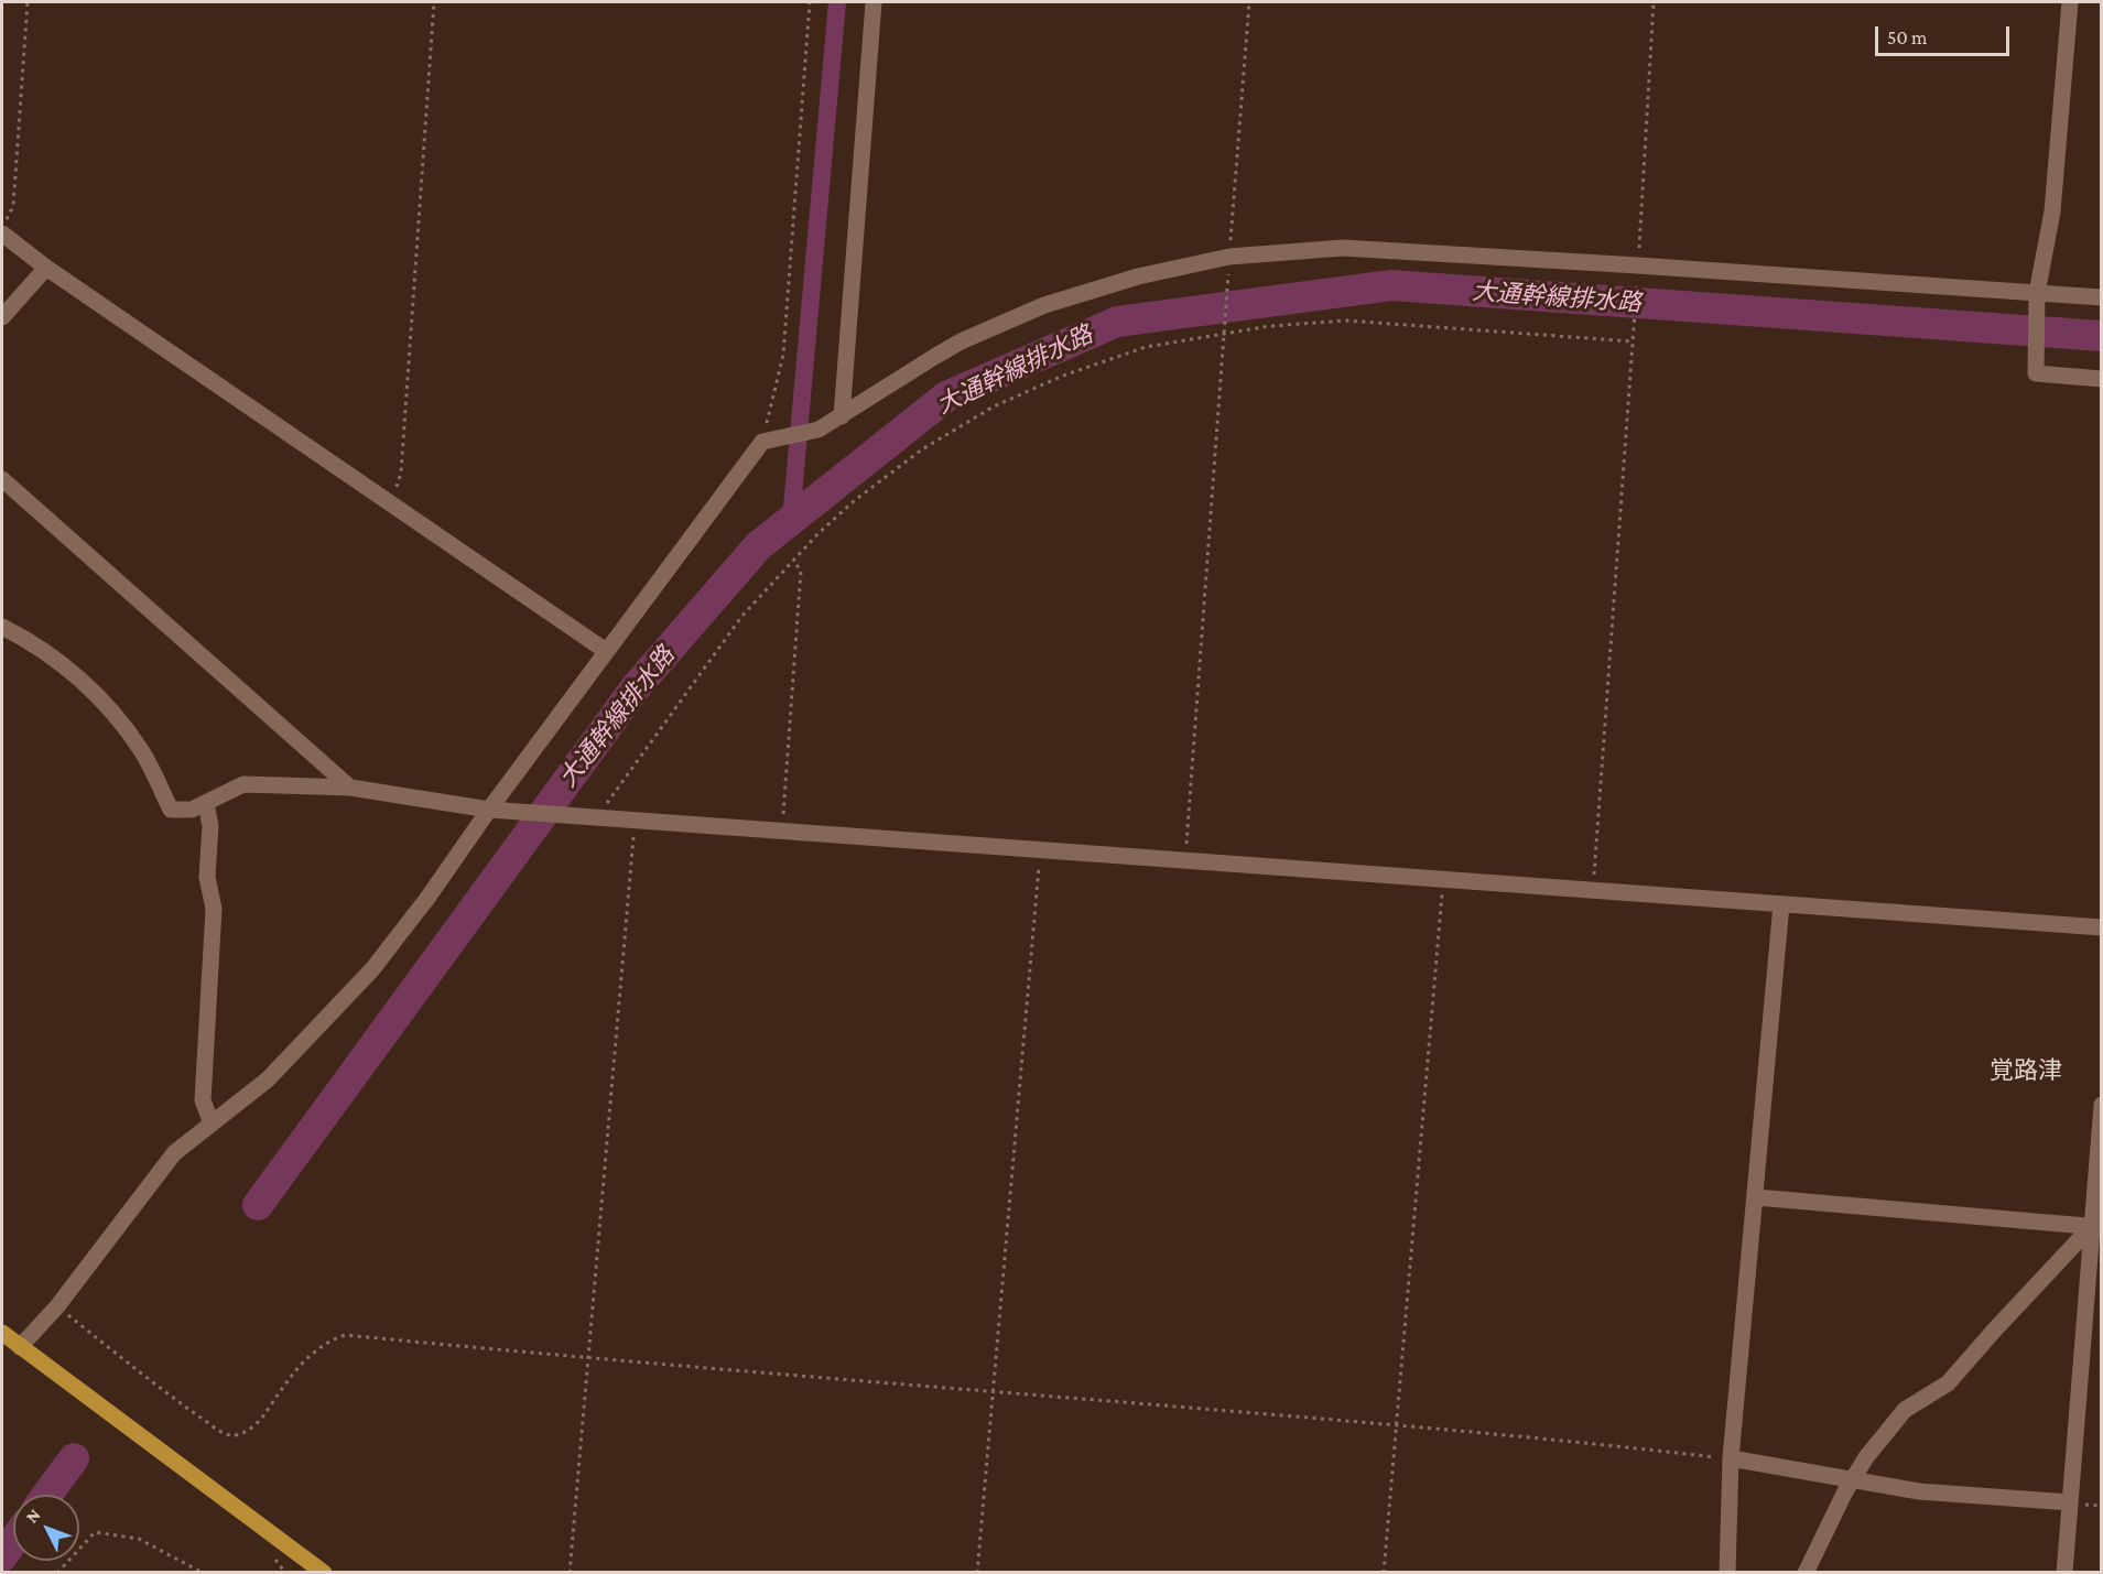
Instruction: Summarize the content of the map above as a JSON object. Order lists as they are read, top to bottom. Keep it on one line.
{"districts":["覚路津"],"water":["大通幹線排水路"],"scale_bar":"50 m","north":"top left"}
